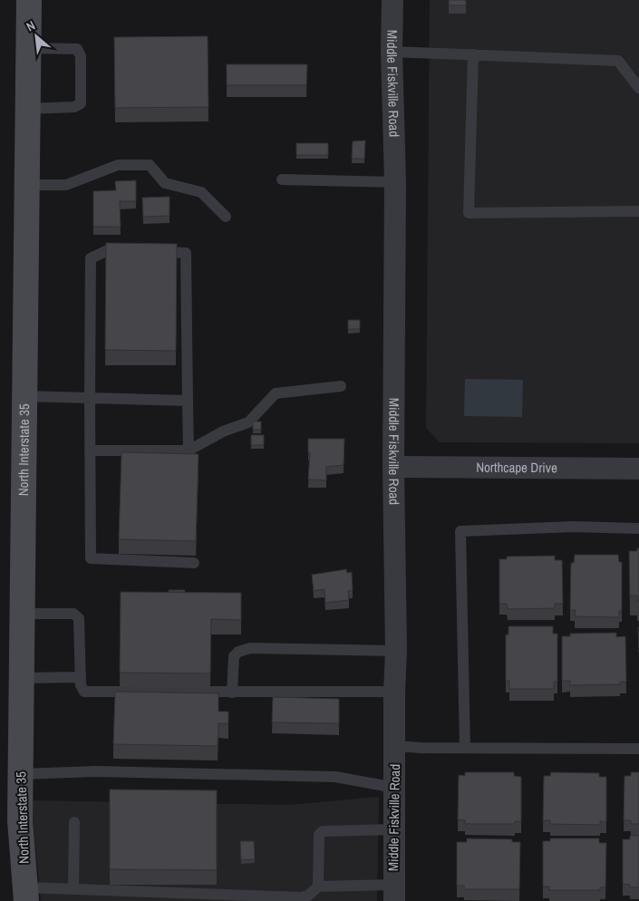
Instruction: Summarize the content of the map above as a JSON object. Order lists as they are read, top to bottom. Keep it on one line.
{"streets":{"main road":["North Interstate 35"],"street":["Middle Fiskville Road","Northcape Drive"]},"crossings":[["Middle Fiskville Road","Northcape Drive"]],"north":"top left"}
